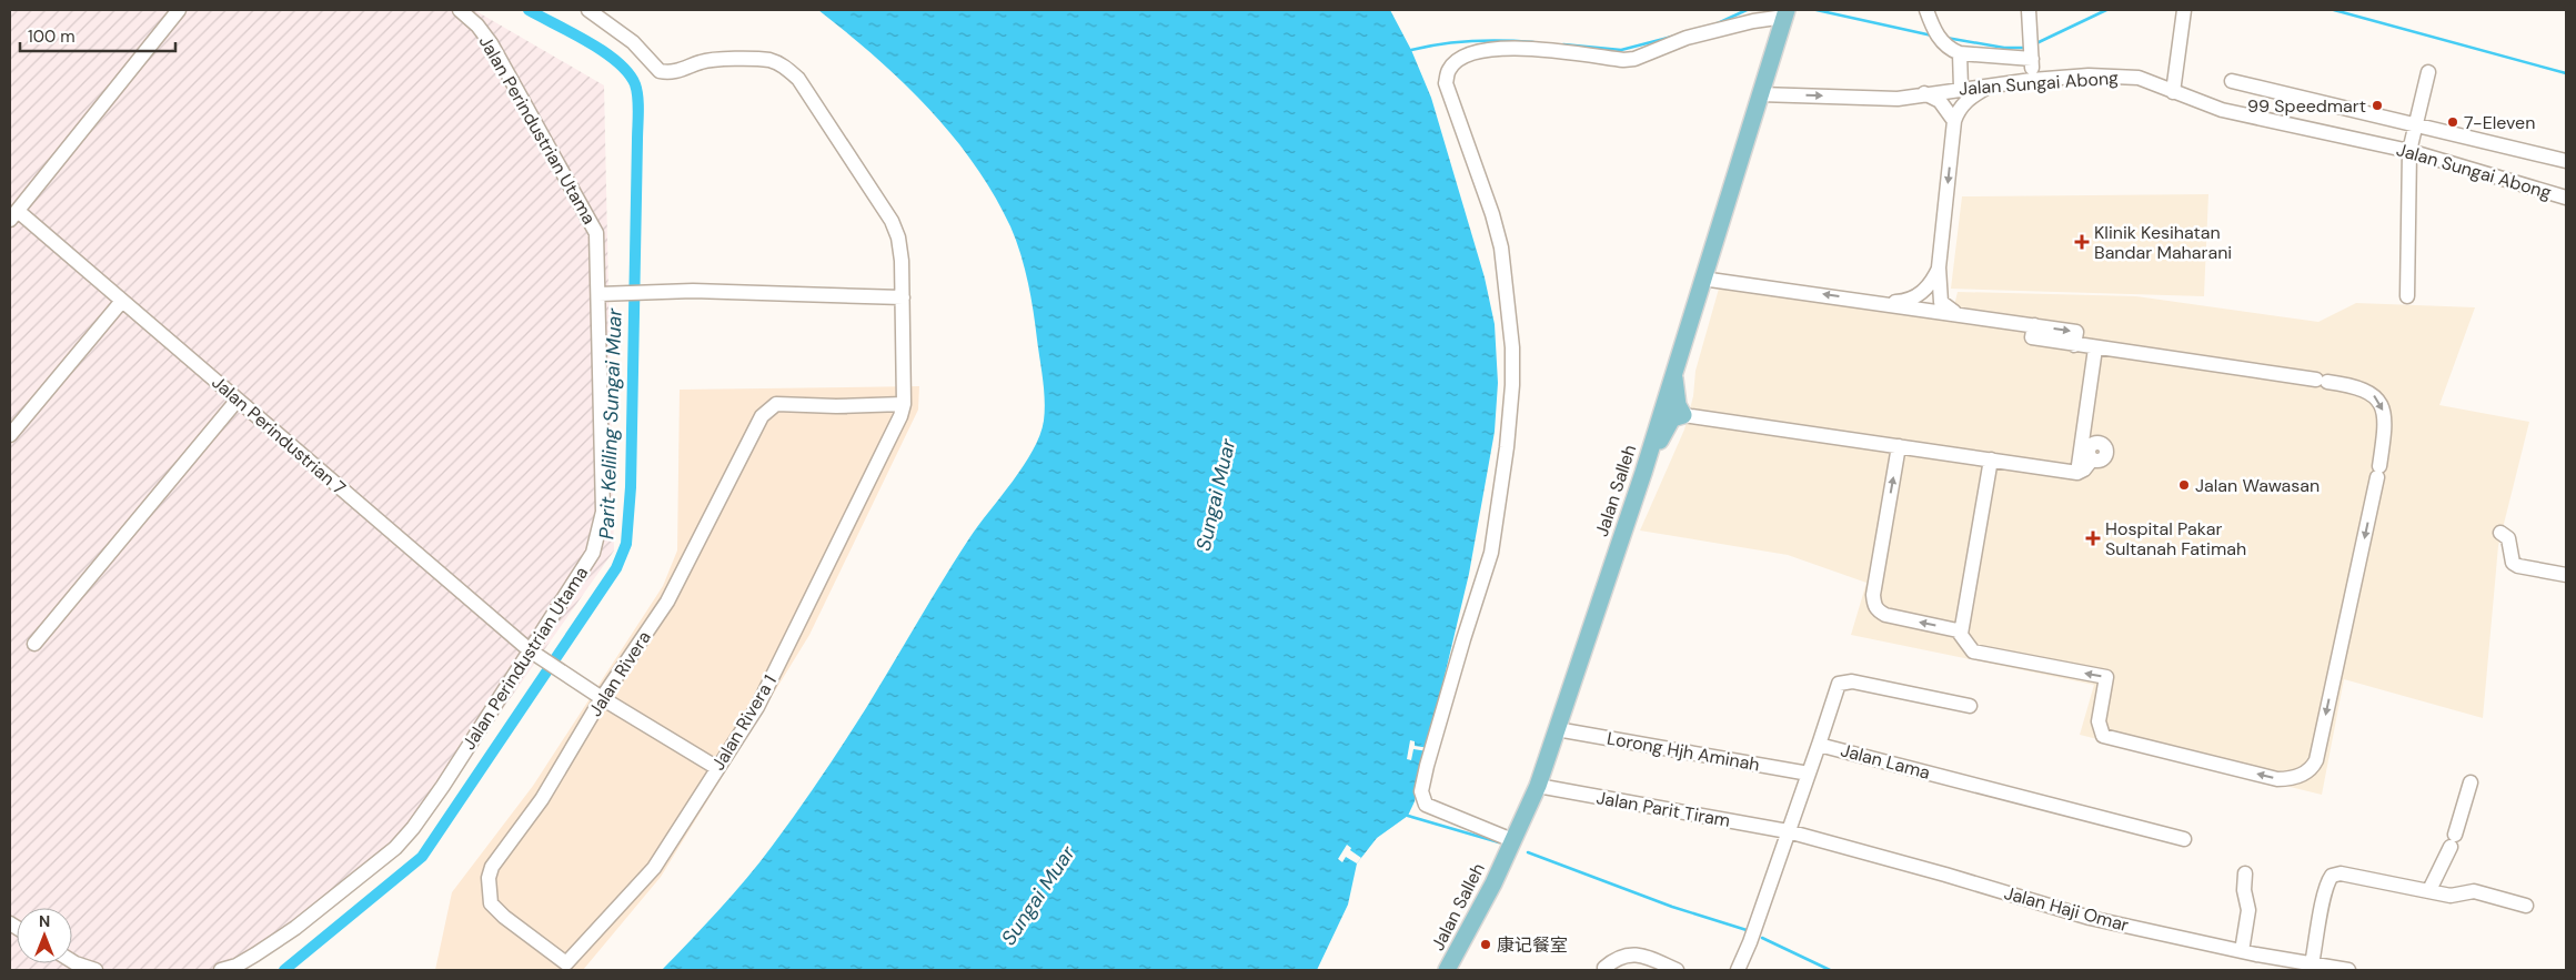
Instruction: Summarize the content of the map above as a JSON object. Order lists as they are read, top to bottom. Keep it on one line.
{"streets":{"main road":["Jalan Salleh"],"street":["Jalan Sungai Abong","Jalan Perindustrian Utama","Jalan Perindustrian 7","Jalan Rivera","Jalan Rivera 1","Lorong Hjh Aminah","Jalan Lama","Jalan Parit Tiram","Jalan Haji Omar"]},"crossings":[["Jalan Sungai Abong","Jalan Salleh"],["Jalan Perindustrian Utama","Jalan Perindustrian 7"],["Jalan Perindustrian 7","Jalan Rivera"],["Jalan Perindustrian 7","Jalan Rivera 1"],["Jalan Salleh","Lorong Hjh Aminah"],["Jalan Salleh","Jalan Parit Tiram"],["Jalan Rivera","Jalan Rivera 1"],["Lorong Hjh Aminah","Jalan Lama"],["Jalan Lama","Jalan Parit Tiram"],["Jalan Lama","Jalan Haji Omar"],["Jalan Parit Tiram","Jalan Haji Omar"]],"water":["Parit Keliling Sungai Muar","Sungai Muar"],"places":{"other":["99 Speedmart","7-Eleven","Jalan Wawasan","康记餐室"],"health":["Klinik Kesihatan Bandar Maharani","Hospital Pakar Sultanah Fatimah"]},"scale_bar":"100 m","north":"top"}
